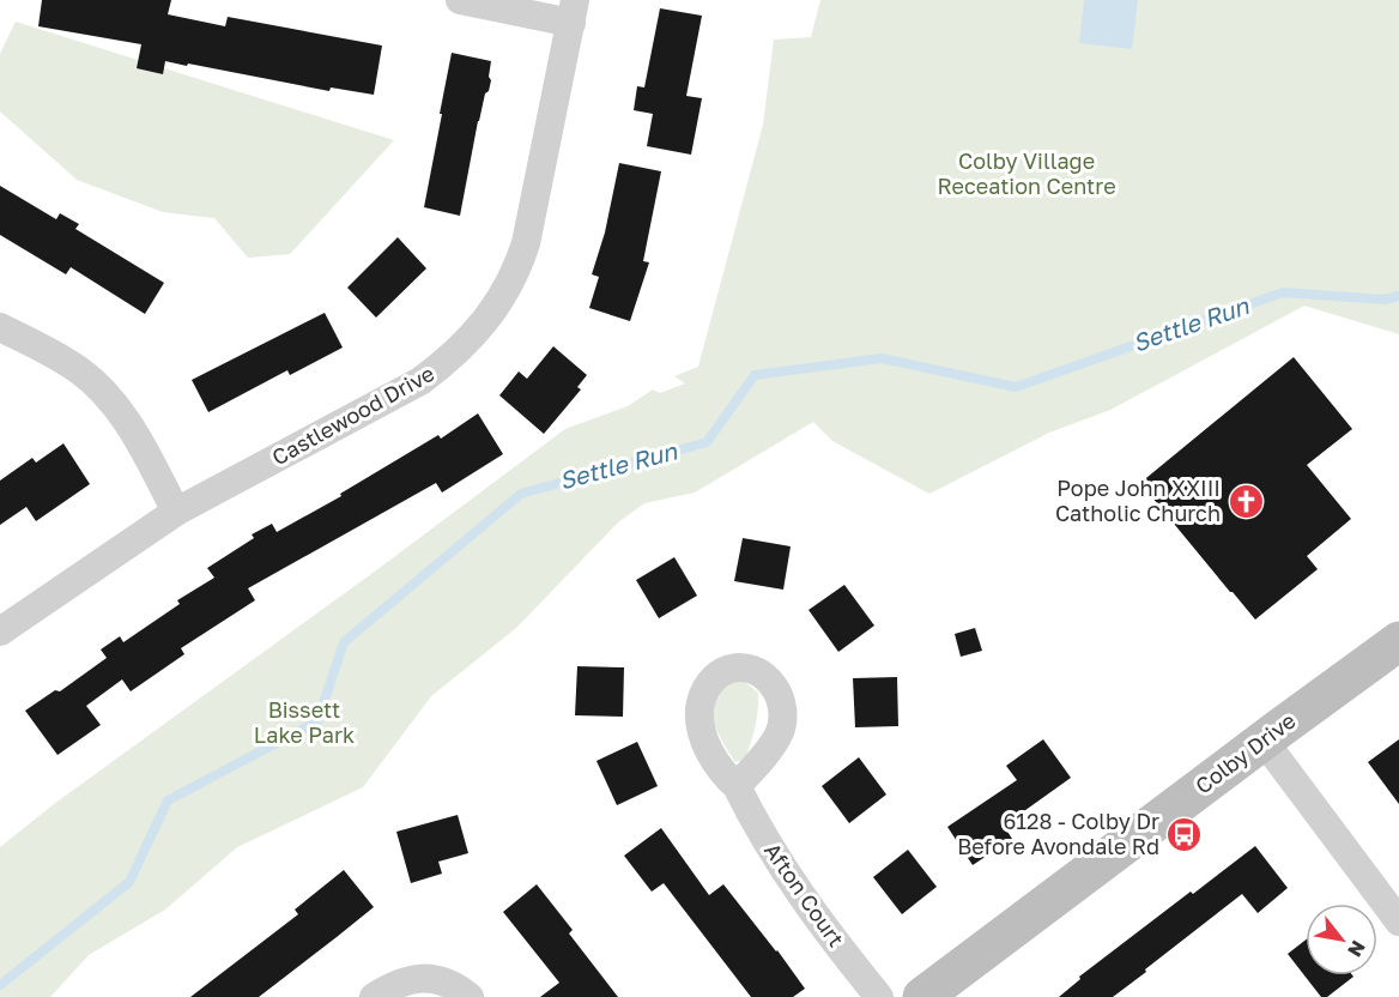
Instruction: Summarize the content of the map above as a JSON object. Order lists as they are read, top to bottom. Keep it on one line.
{"streets":{"street":["Castlewood Drive","Colby Drive","Afton Court"]},"water":["Settle Run"],"parks":["Colby Village Receation Centre","Bissett Lake Park"],"places":{"church":["Pope John XXIII Catholic Church"],"bus stop":["6128 - Colby Dr Before Avondale Rd"]},"north":"bottom right"}
